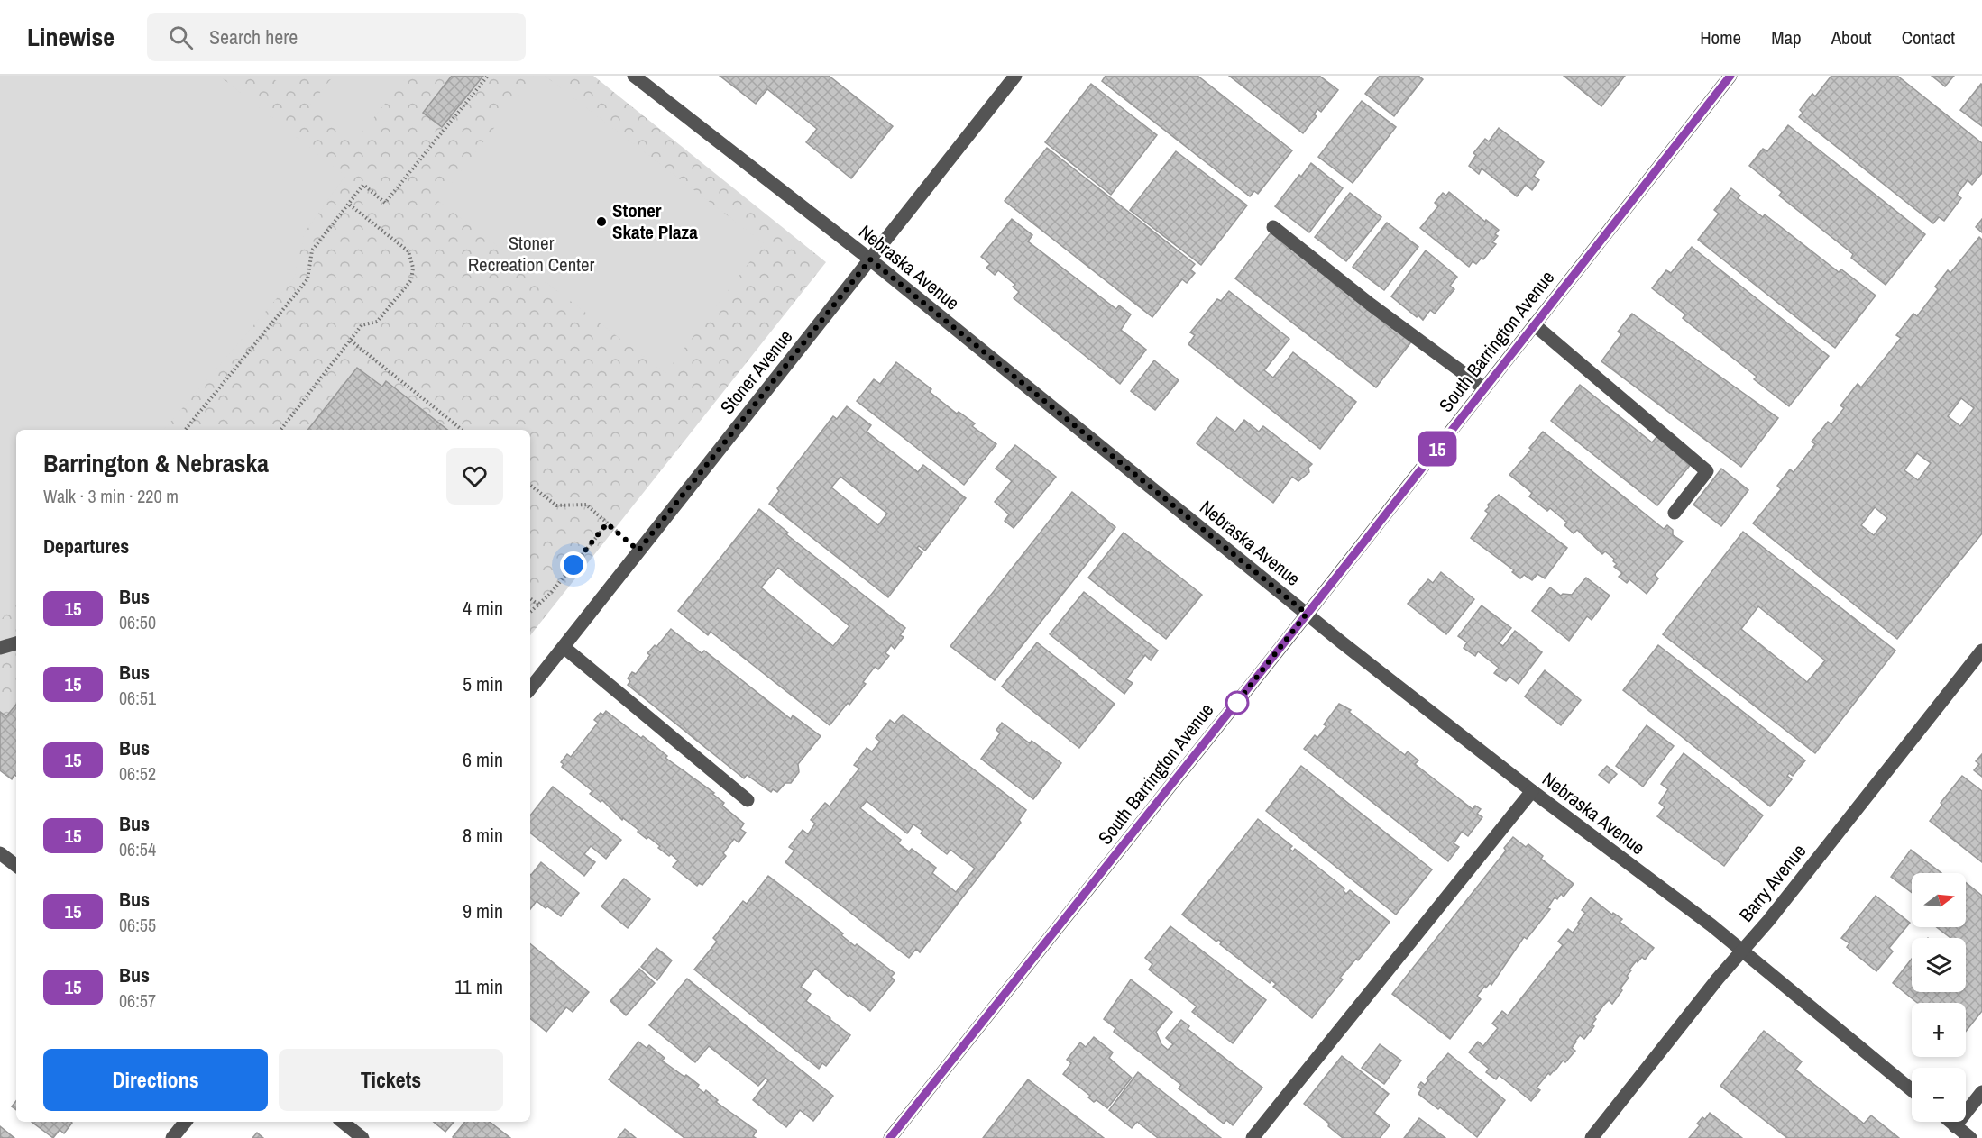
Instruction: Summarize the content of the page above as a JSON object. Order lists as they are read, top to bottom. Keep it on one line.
{"streets":{"street":["Nebraska Avenue","South Barrington Avenue","Stoner Avenue","Barry Avenue"]},"crossings":[["Nebraska Avenue","South Barrington Avenue"],["Nebraska Avenue","Stoner Avenue"],["Nebraska Avenue","Barry Avenue"]],"parks":["Stoner Recreation Center"],"places":["Stoner Skate Plaza"],"lines":["bus line 15"],"north":"right","page":{"header":"Linewise","search":"Search here","nav":["Home","Map","About","Contact"],"on_map":"15","heading":[["Barrington & Nebraska","Walk · 3 min · 220 m"],"Departures"],"list":[{"mark":"15","name":"Bus","note":"06:50","value":"4 min"},{"mark":"15","name":"Bus","note":"06:51","value":"5 min"},{"mark":"15","name":"Bus","note":"06:52","value":"6 min"},{"mark":"15","name":"Bus","note":"06:54","value":"8 min"},{"mark":"15","name":"Bus","note":"06:55","value":"9 min"},{"mark":"15","name":"Bus","note":"06:57","value":"11 min"}],"map_buttons":["+","−"],"buttons":["Directions","Tickets"]}}
